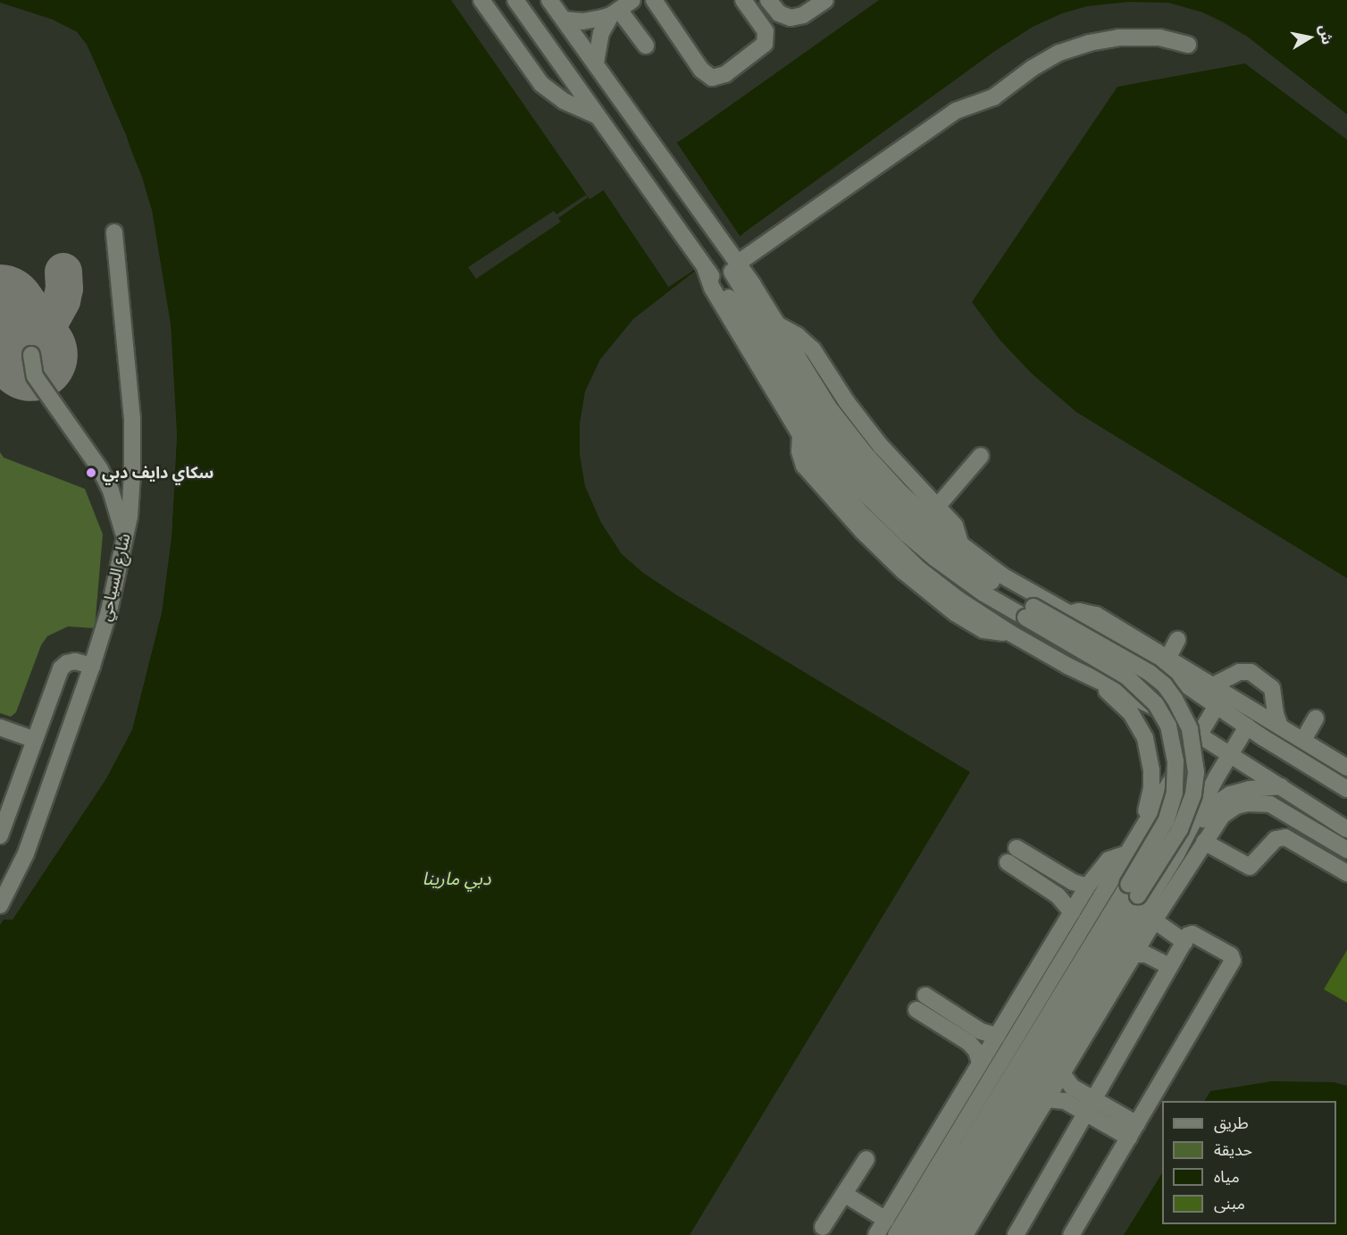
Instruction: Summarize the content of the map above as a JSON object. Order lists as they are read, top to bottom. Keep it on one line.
{"streets":{"street":["شارع السياحي"]},"water":["دبي مارينا"],"places":["سكاي دايف دبي"],"legend":["طريق","حديقة","مياه","مبنى"],"north":"right"}
